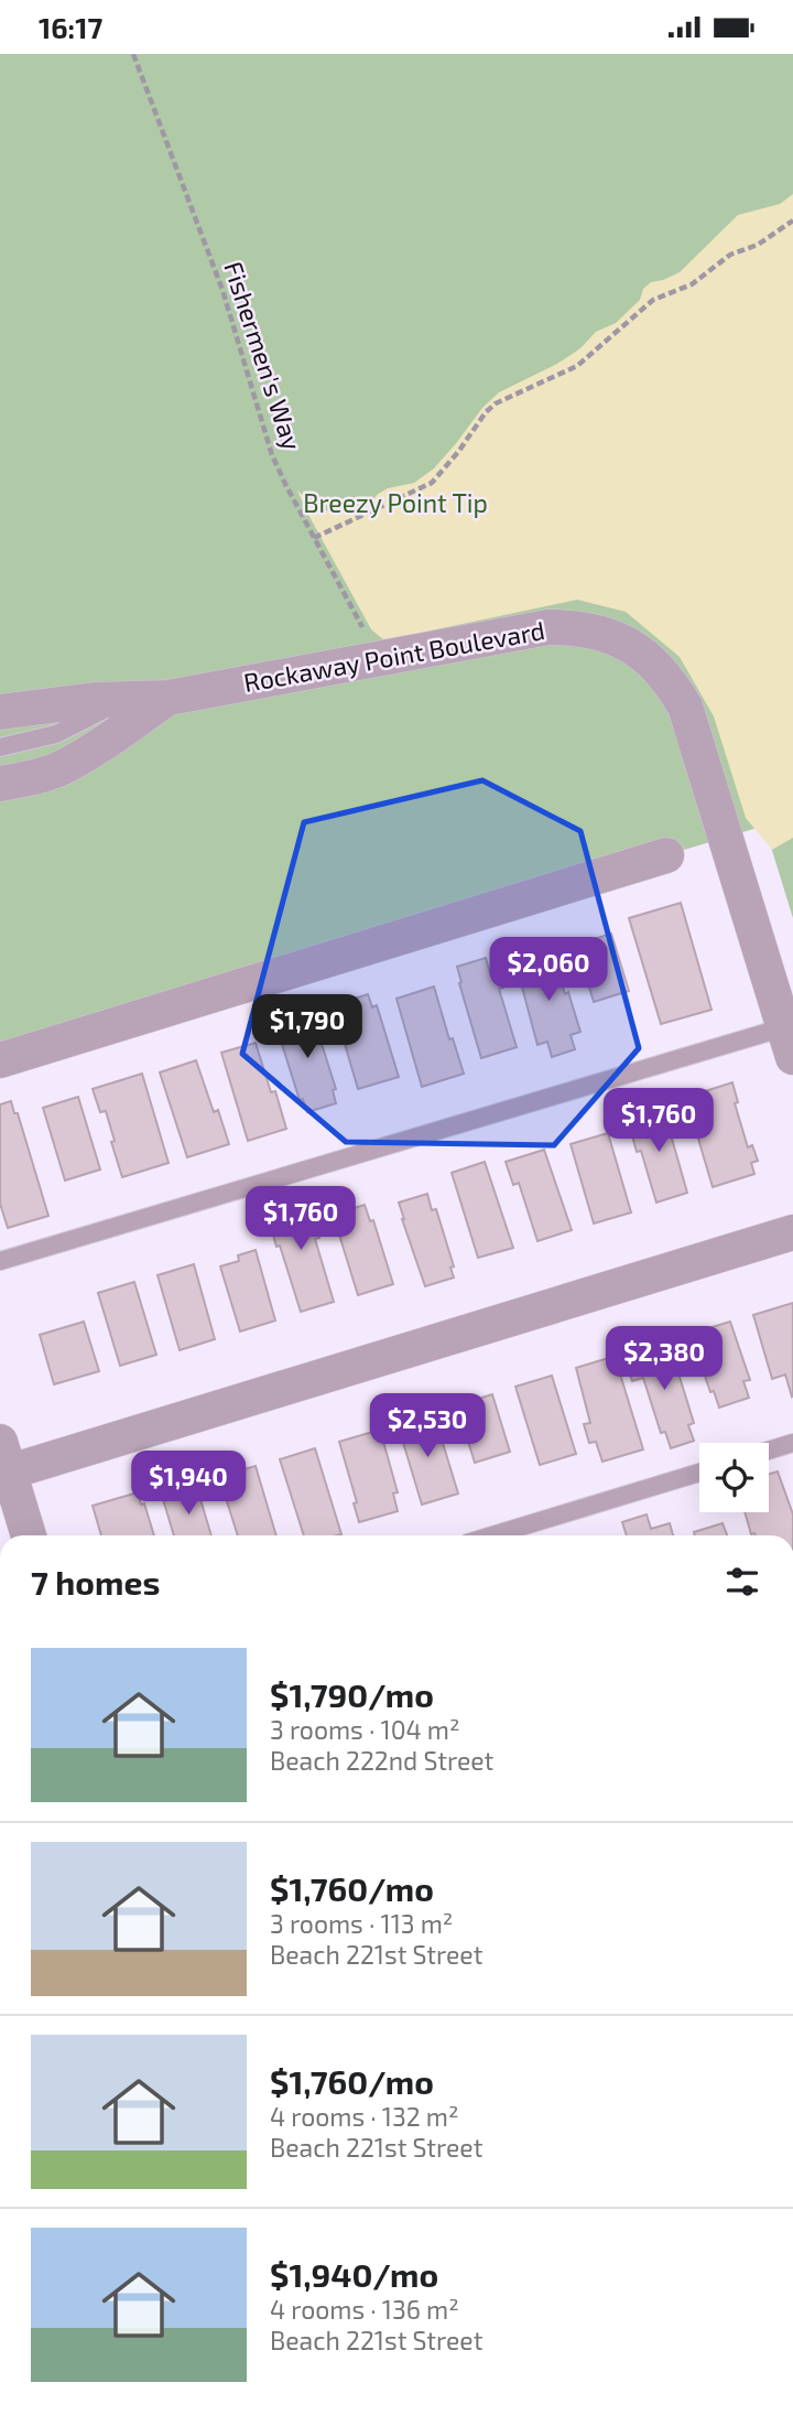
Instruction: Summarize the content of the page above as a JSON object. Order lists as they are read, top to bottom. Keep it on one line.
{"streets":{"street":["Rockaway Point Boulevard"],"path":["Fishermen's Way"]},"crossings":[["Fishermen's Way","Rockaway Point Boulevard"]],"parks":["Breezy Point Tip"],"page":{"status":"16:17","price":["$2,060","$1,790","$1,760","$1,760","$2,380","$2,530","$1,940"],"heading":"7 homes","list":[{"name":"$1,790/mo","note":"3 rooms · 104 m² · Beach 222nd Street"},{"name":"$1,760/mo","note":"3 rooms · 113 m² · Beach 221st Street"},{"name":"$1,760/mo","note":"4 rooms · 132 m² · Beach 221st Street"},{"name":"$1,940/mo","note":"4 rooms · 136 m² · Beach 221st Street"}]}}
